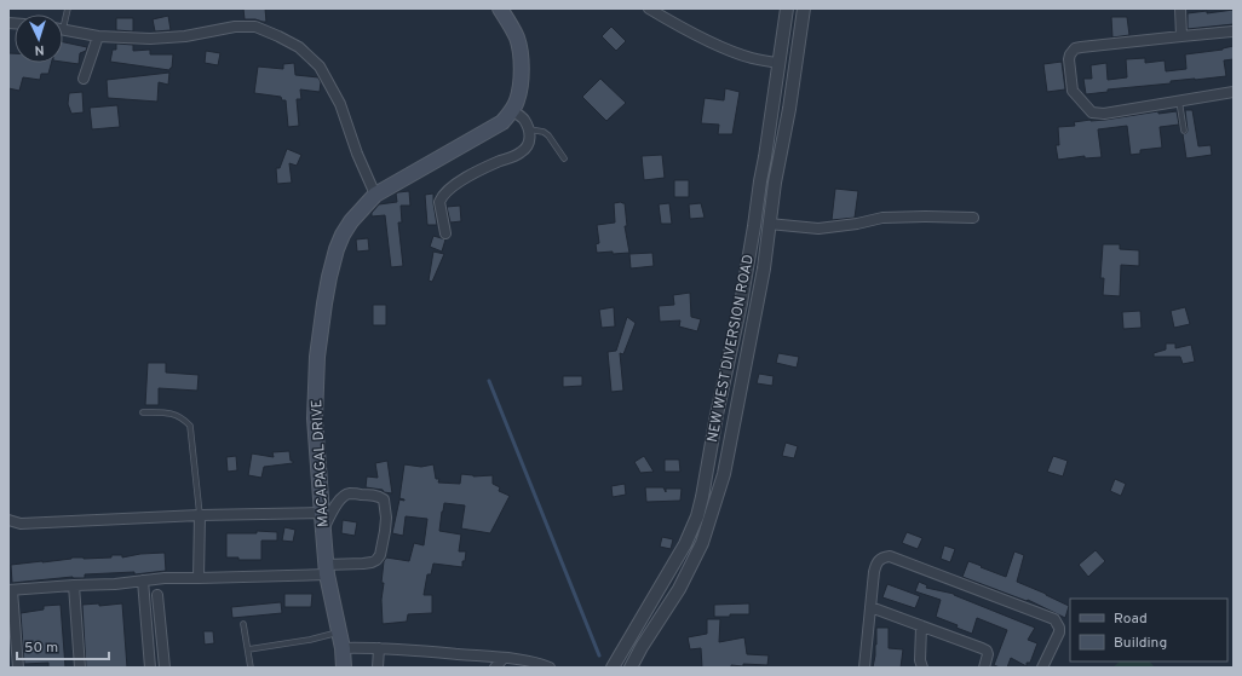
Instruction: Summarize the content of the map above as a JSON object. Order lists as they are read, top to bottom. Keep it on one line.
{"streets":{"main road":["MACAPAGAL DRIVE"],"street":["NEW WEST DIVERSION ROAD"]},"legend":["Road","Building"],"scale_bar":"50 m","north":"bottom"}
